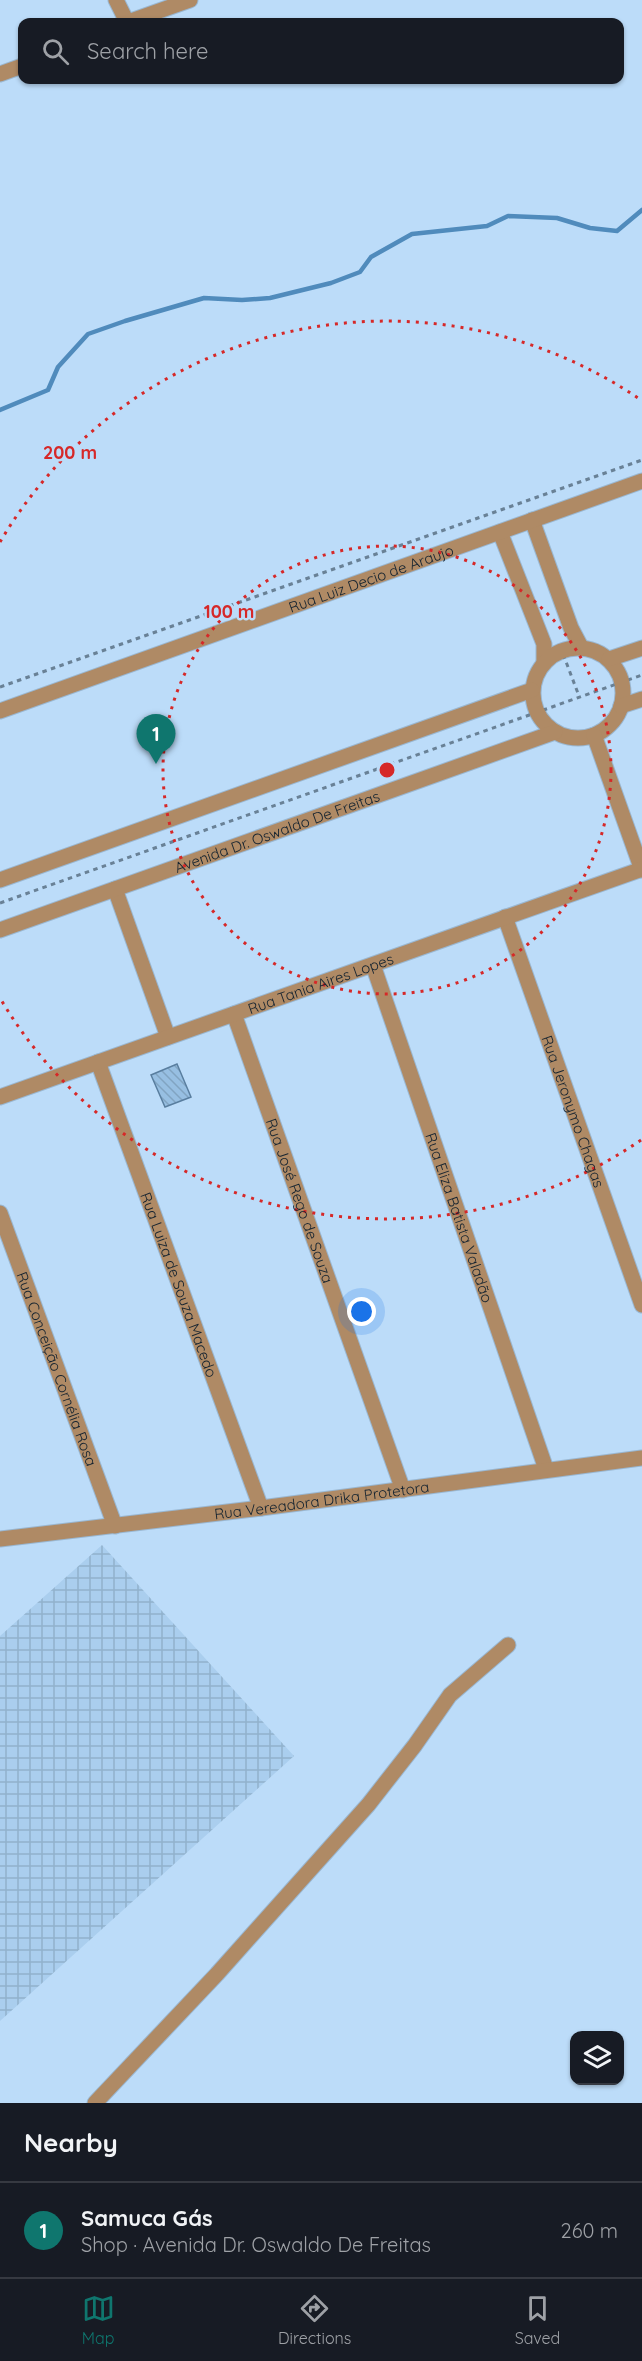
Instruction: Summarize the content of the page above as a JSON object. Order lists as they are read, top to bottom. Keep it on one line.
{"streets":{"street":["Rua Luiz Decio de Araujo","Avenida Dr. Oswaldo De Freitas","Rua Tania Aires Lopes","Rua Jeronymo Chagas","Rua José Rego de Souza","Rua Eliza Batista Valadão","Rua Luiza de Souza Macedo","Rua Conceição Cornélia Rosa","Rua Vereadora Drika Protetora"]},"crossings":[["Rua Tania Aires Lopes","Rua Jeronymo Chagas"],["Rua Tania Aires Lopes","Rua José Rego de Souza"],["Rua Tania Aires Lopes","Rua Eliza Batista Valadão"],["Rua Tania Aires Lopes","Rua Luiza de Souza Macedo"],["Rua José Rego de Souza","Rua Vereadora Drika Protetora"],["Rua Eliza Batista Valadão","Rua Vereadora Drika Protetora"],["Rua Luiza de Souza Macedo","Rua Vereadora Drika Protetora"],["Rua Conceição Cornélia Rosa","Rua Vereadora Drika Protetora"]],"page":{"search":"Search here","pins":"1","heading":"Nearby","list":[{"mark":"1","name":"Samuca Gás","note":"Shop · Avenida Dr. Oswaldo De Freitas","value":"260 m"}],"nav":["Map","Directions","Saved"]},"rings":["200 m","100 m"]}
